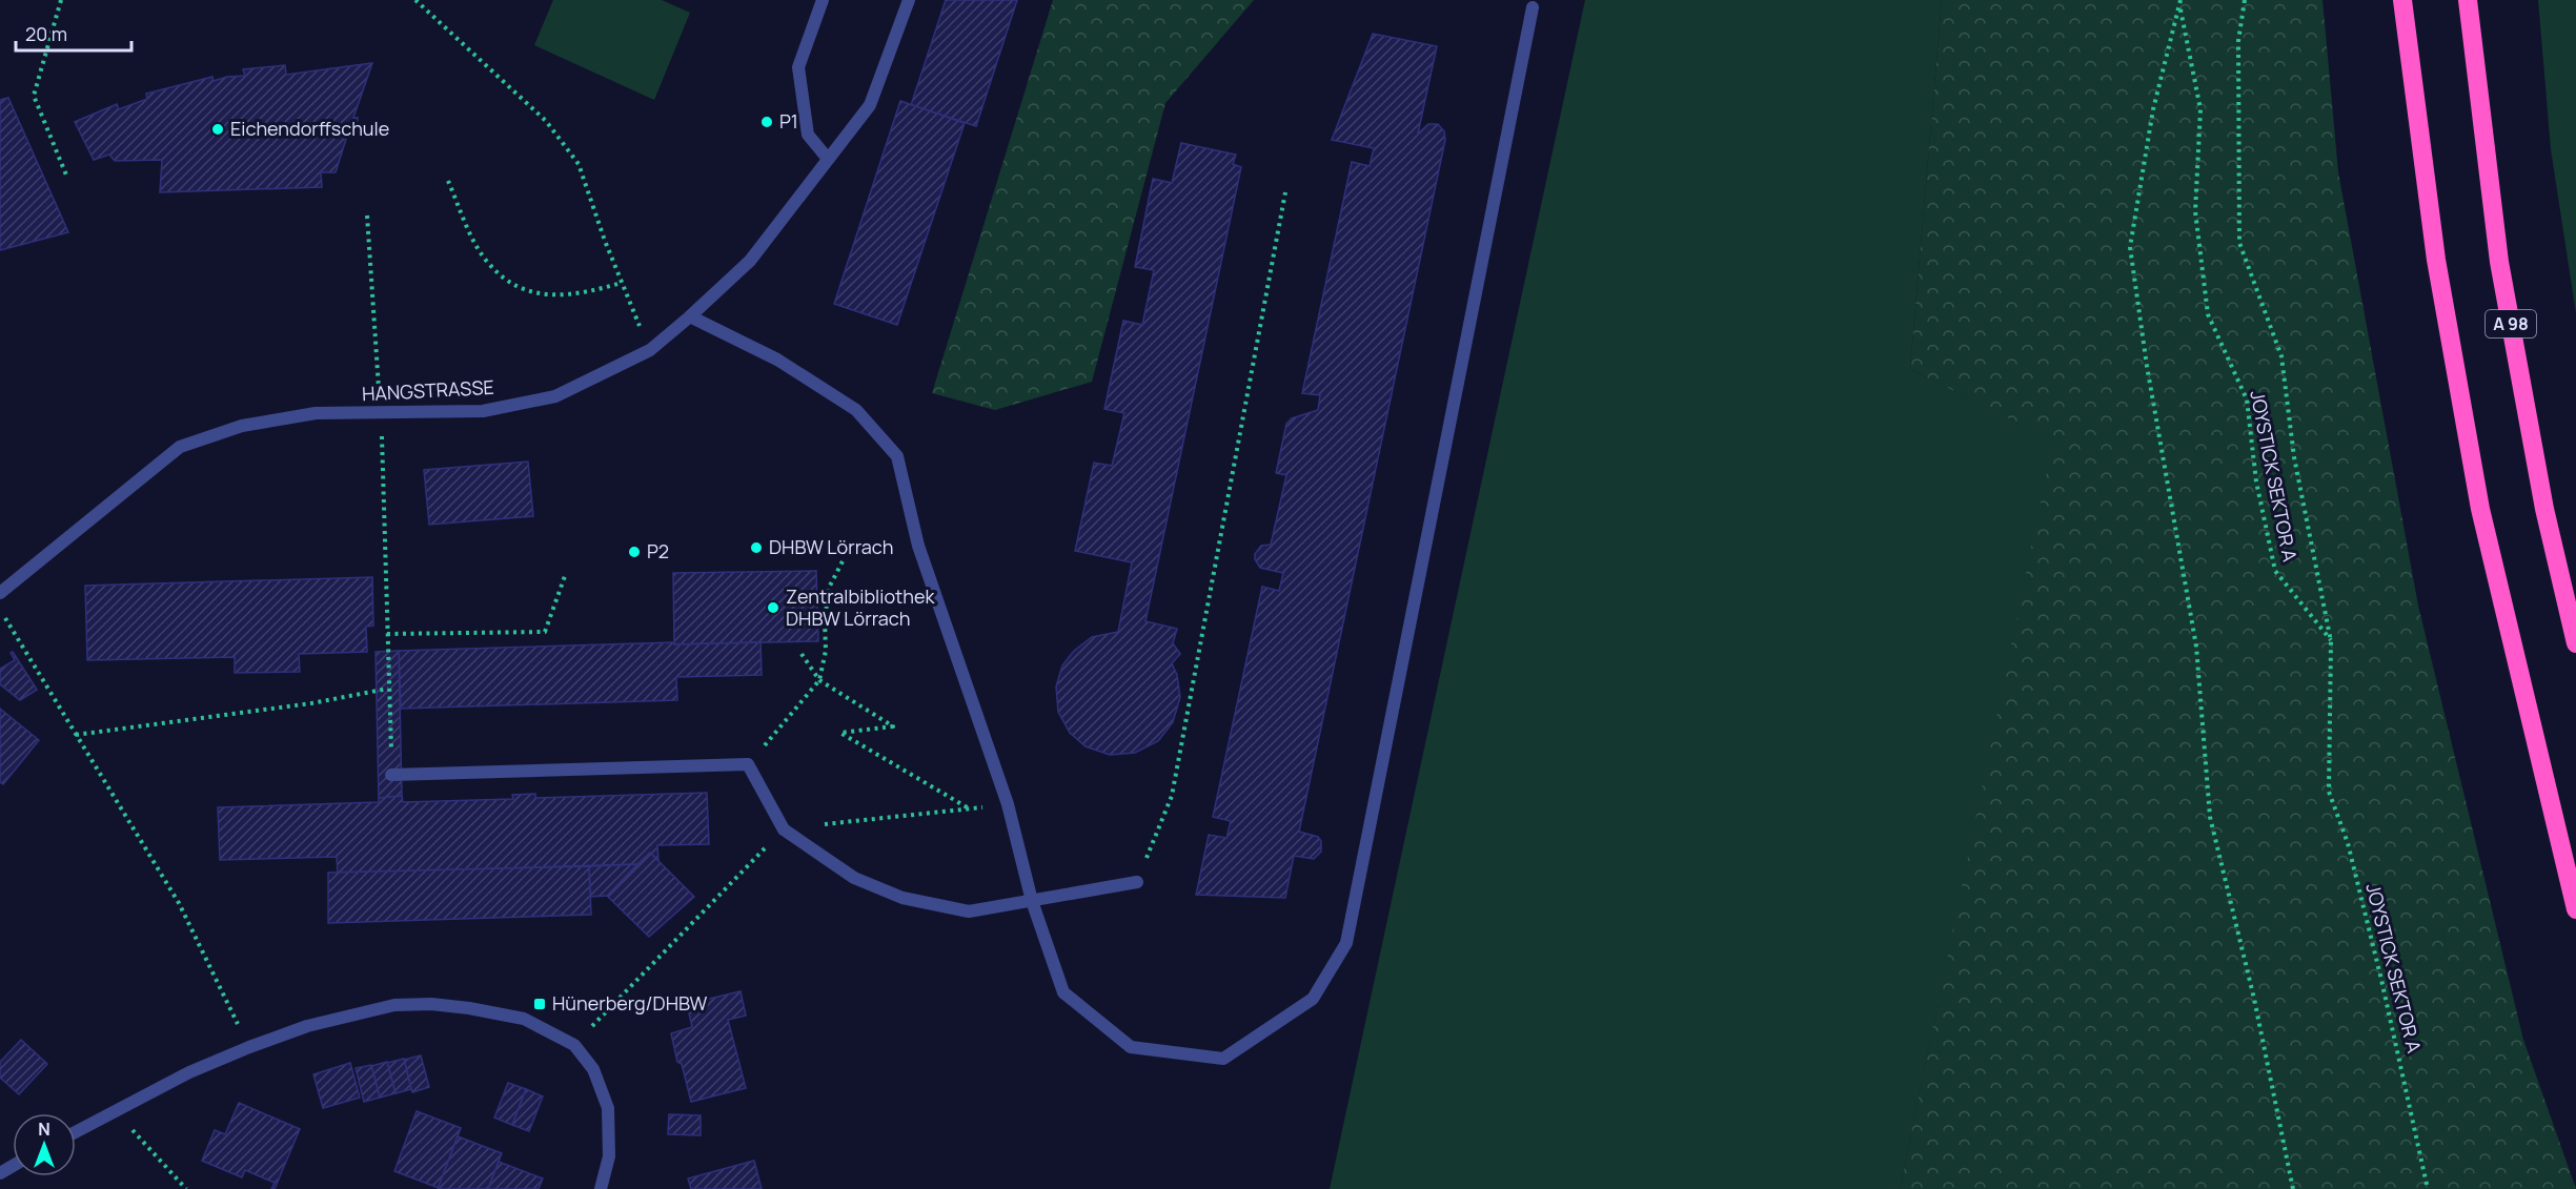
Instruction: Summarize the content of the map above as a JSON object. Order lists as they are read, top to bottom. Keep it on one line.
{"streets":{"highway":["A 98"],"street":["HANGSTRASSE"],"path":["JOYSTICK SEKTOR A"]},"places":{"other":["P1","Eichendorffschule","DHBW Lörrach","P2","Zentralbibliothek DHBW Lörrach"],"transit":["Hünerberg/DHBW"]},"scale_bar":"20 m","north":"top"}
